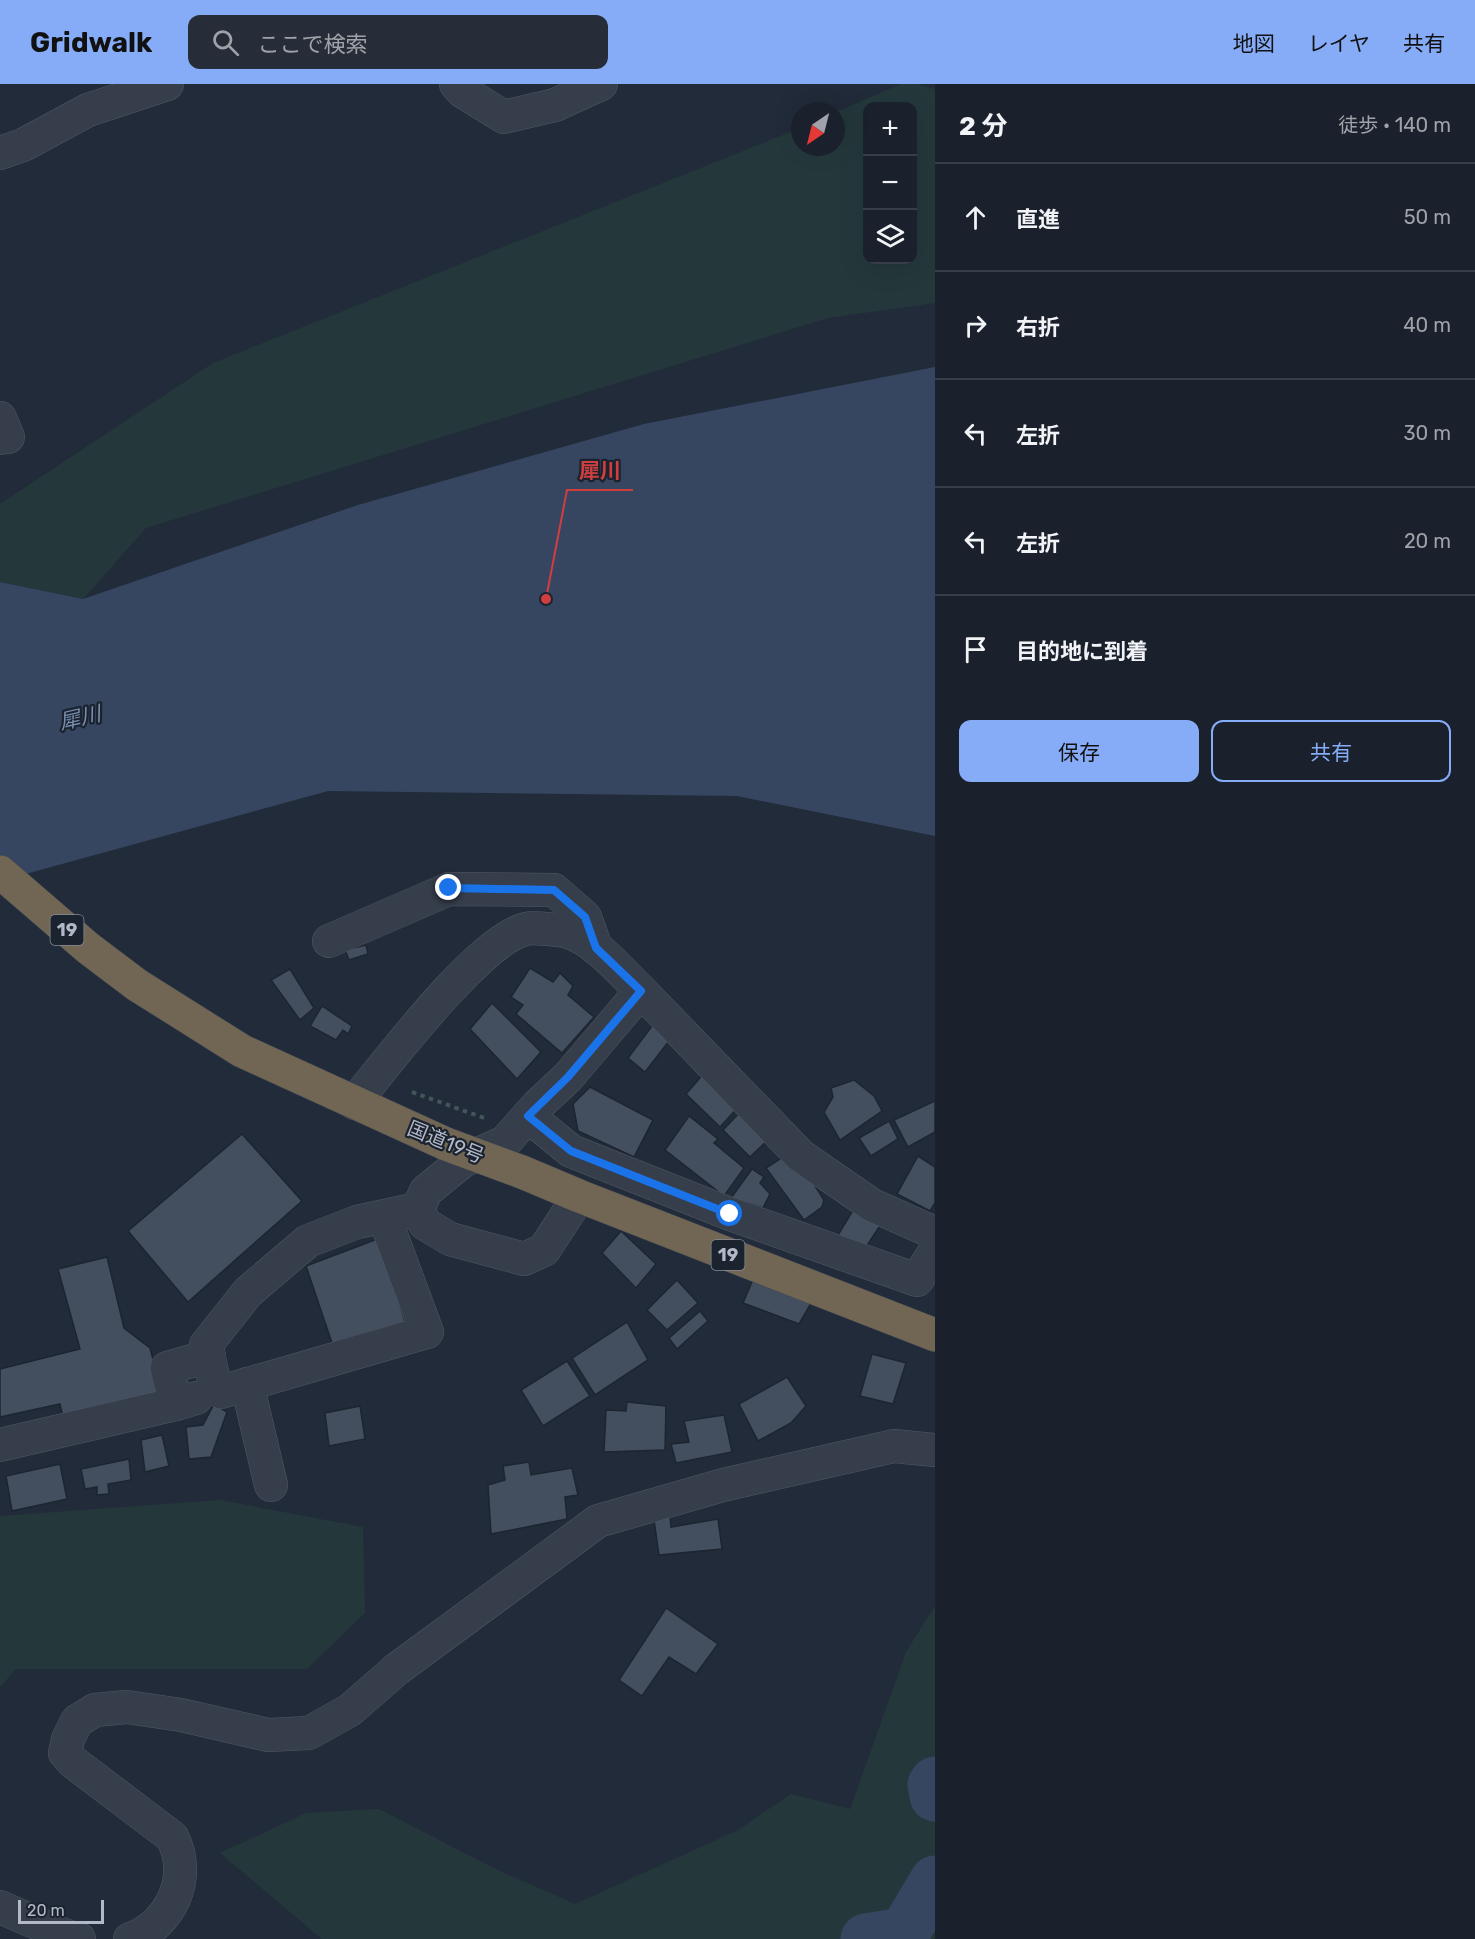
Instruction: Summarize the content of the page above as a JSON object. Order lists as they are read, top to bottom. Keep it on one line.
{"streets":{"highway":["19","国道19号"]},"water":["犀川"],"places":["犀川"],"scale_bar":"20 m","north":"bottom left","page":{"header":"Gridwalk","search":"ここで検索","nav":["地図","レイヤ","共有"],"heading":["2 分","徒歩 · 140 m"],"map_buttons":["+","−"],"list":[["直進","50 m"],["右折","40 m"],["左折","30 m"],["左折","20 m"],"目的地に到着"],"buttons":["保存","共有"],"scale":"20 m"}}
